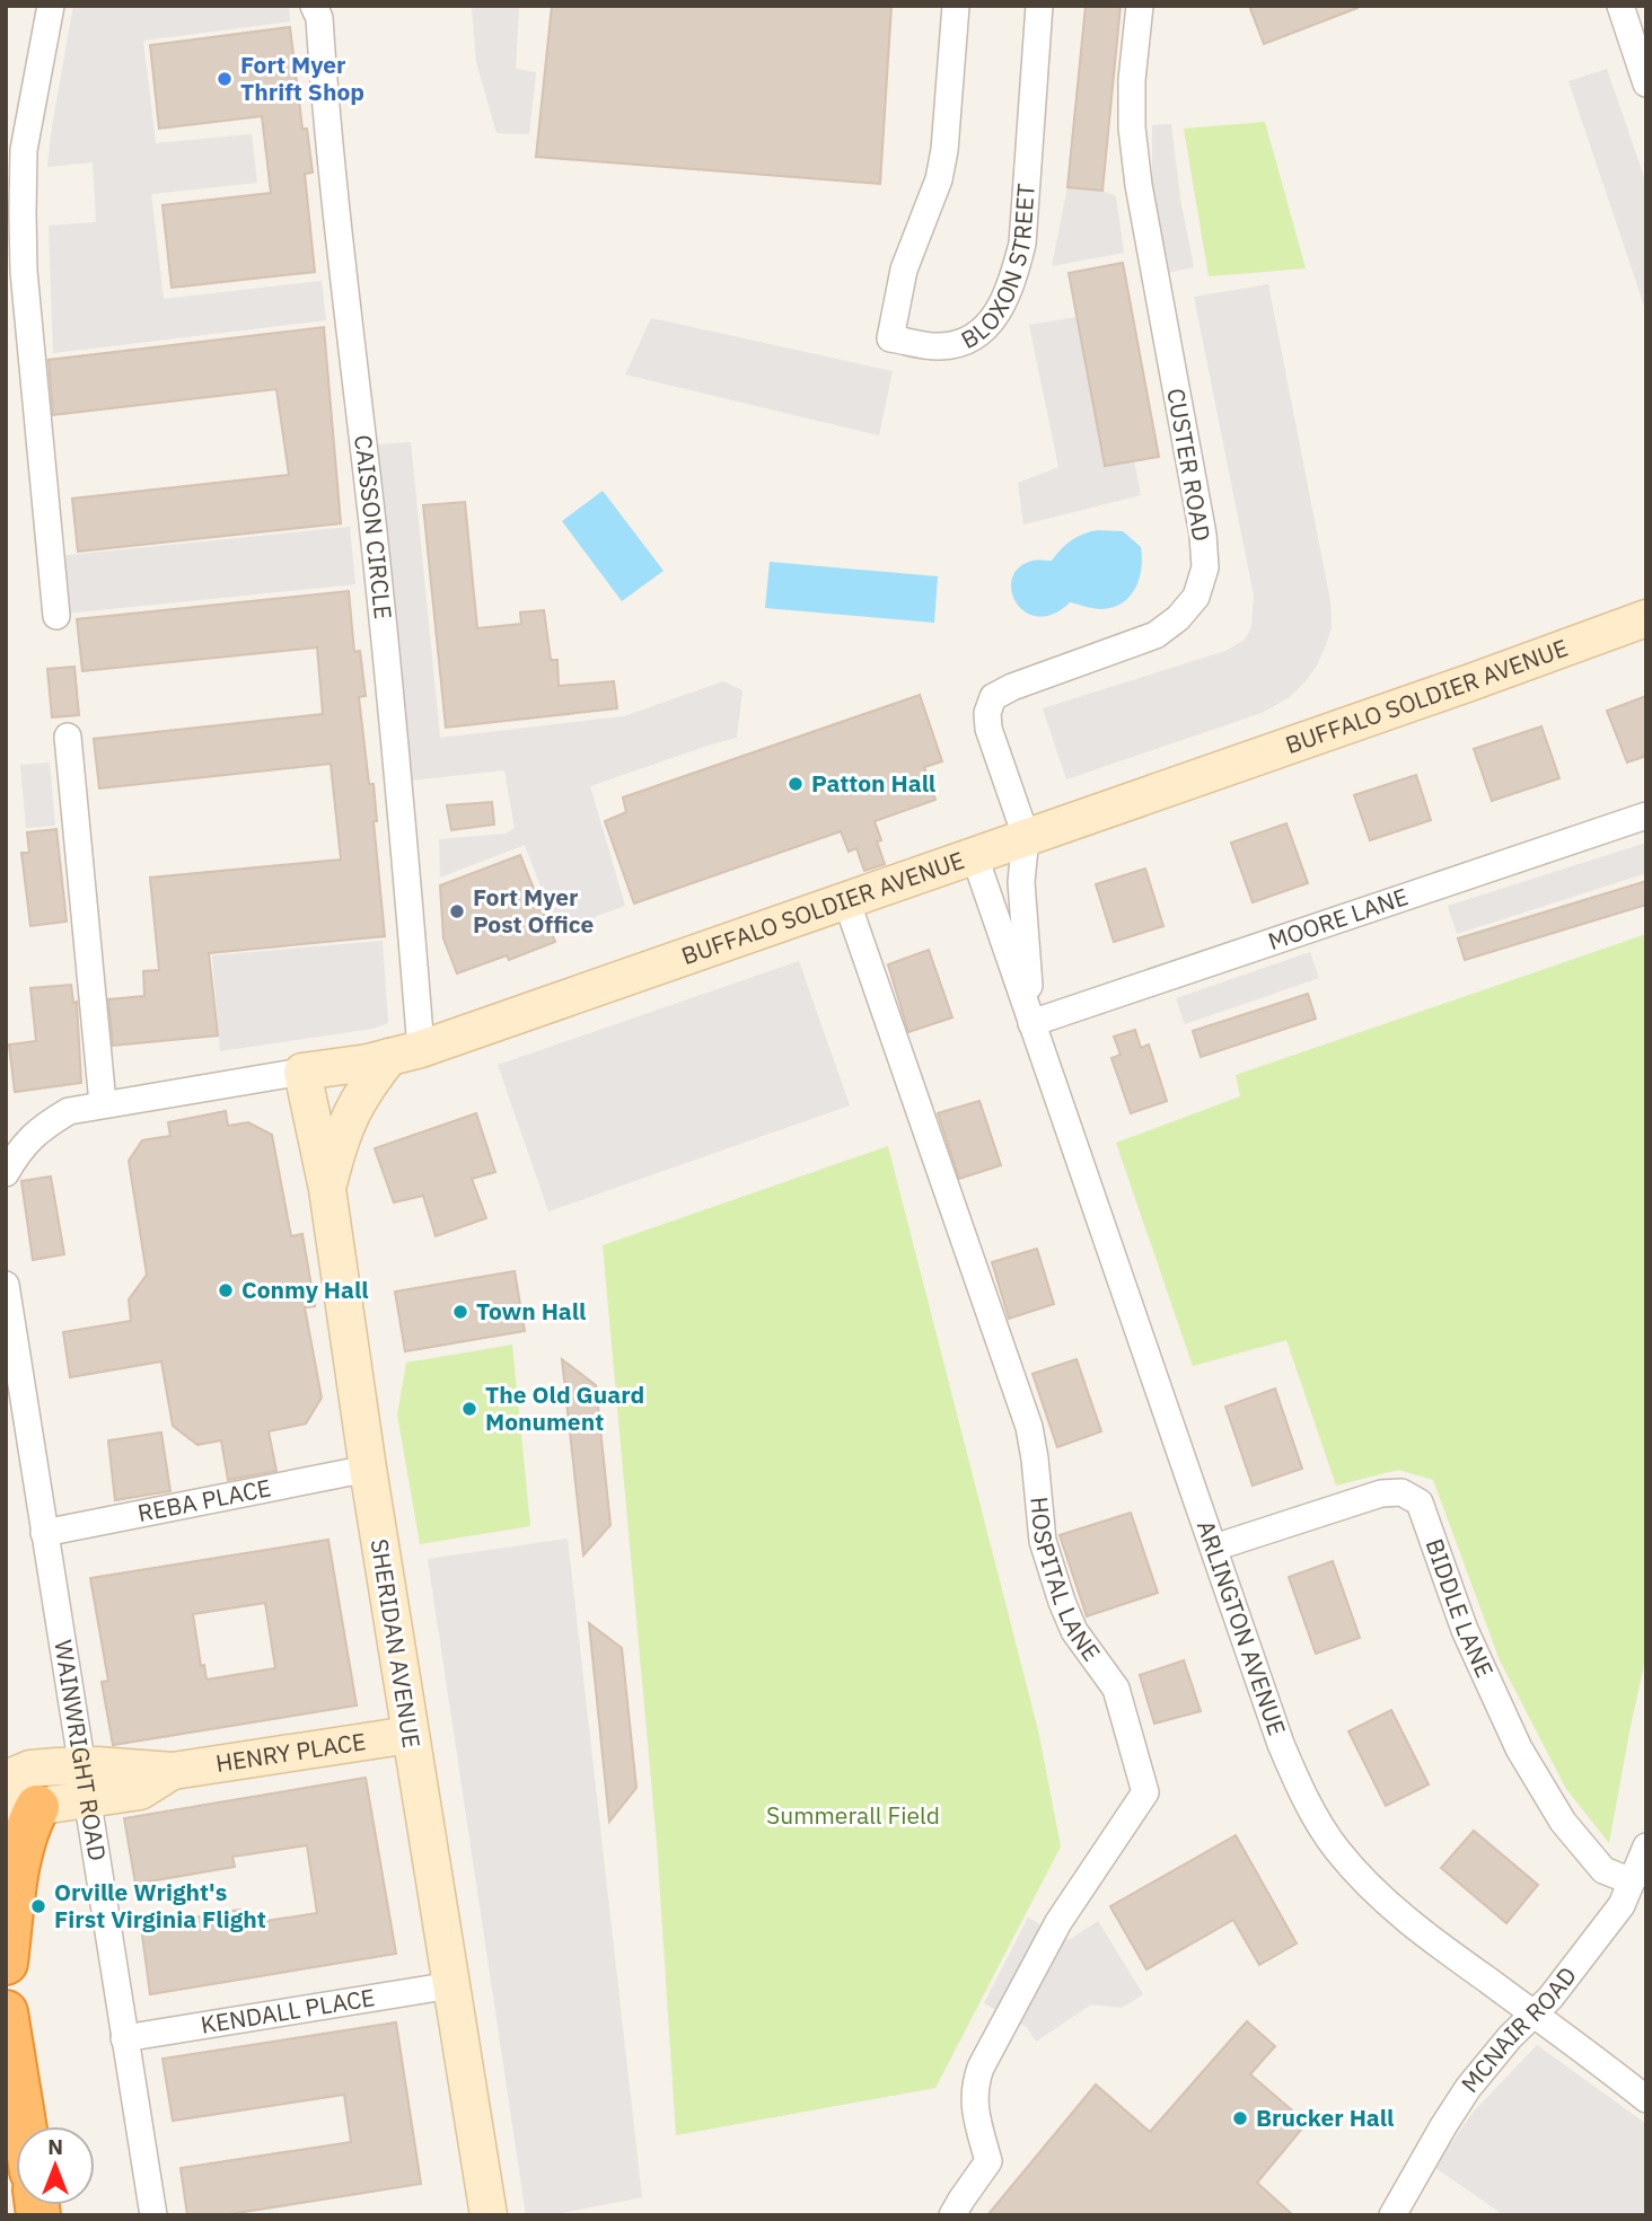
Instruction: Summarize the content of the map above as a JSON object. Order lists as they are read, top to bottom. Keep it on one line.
{"streets":{"street":["BLOXON STREET","CUSTER ROAD","CAISSON CIRCLE","BUFFALO SOLDIER AVENUE","MOORE LANE","REBA PLACE","HOSPITAL LANE","BIDDLE LANE","ARLINGTON AVENUE","SHERIDAN AVENUE","WAINWRIGHT ROAD","HENRY PLACE","KENDALL PLACE","MCNAIR ROAD"]},"crossings":[["CUSTER ROAD","BUFFALO SOLDIER AVENUE"],["CUSTER ROAD","ARLINGTON AVENUE"],["CAISSON CIRCLE","BUFFALO SOLDIER AVENUE"],["BUFFALO SOLDIER AVENUE","HOSPITAL LANE"],["BUFFALO SOLDIER AVENUE","ARLINGTON AVENUE"],["BUFFALO SOLDIER AVENUE","SHERIDAN AVENUE"],["MOORE LANE","ARLINGTON AVENUE"],["REBA PLACE","SHERIDAN AVENUE"],["REBA PLACE","WAINWRIGHT ROAD"],["BIDDLE LANE","ARLINGTON AVENUE"],["BIDDLE LANE","MCNAIR ROAD"],["ARLINGTON AVENUE","MCNAIR ROAD"],["SHERIDAN AVENUE","HENRY PLACE"],["SHERIDAN AVENUE","KENDALL PLACE"],["WAINWRIGHT ROAD","HENRY PLACE"],["WAINWRIGHT ROAD","KENDALL PLACE"]],"parks":["Summerall Field"],"places":["Fort Myer Thrift Shop","Patton Hall","Fort Myer Post Office","Conmy Hall","Town Hall","The Old Guard Monument","Orville Wright's First Virginia Flight","Brucker Hall"],"north":"top"}
